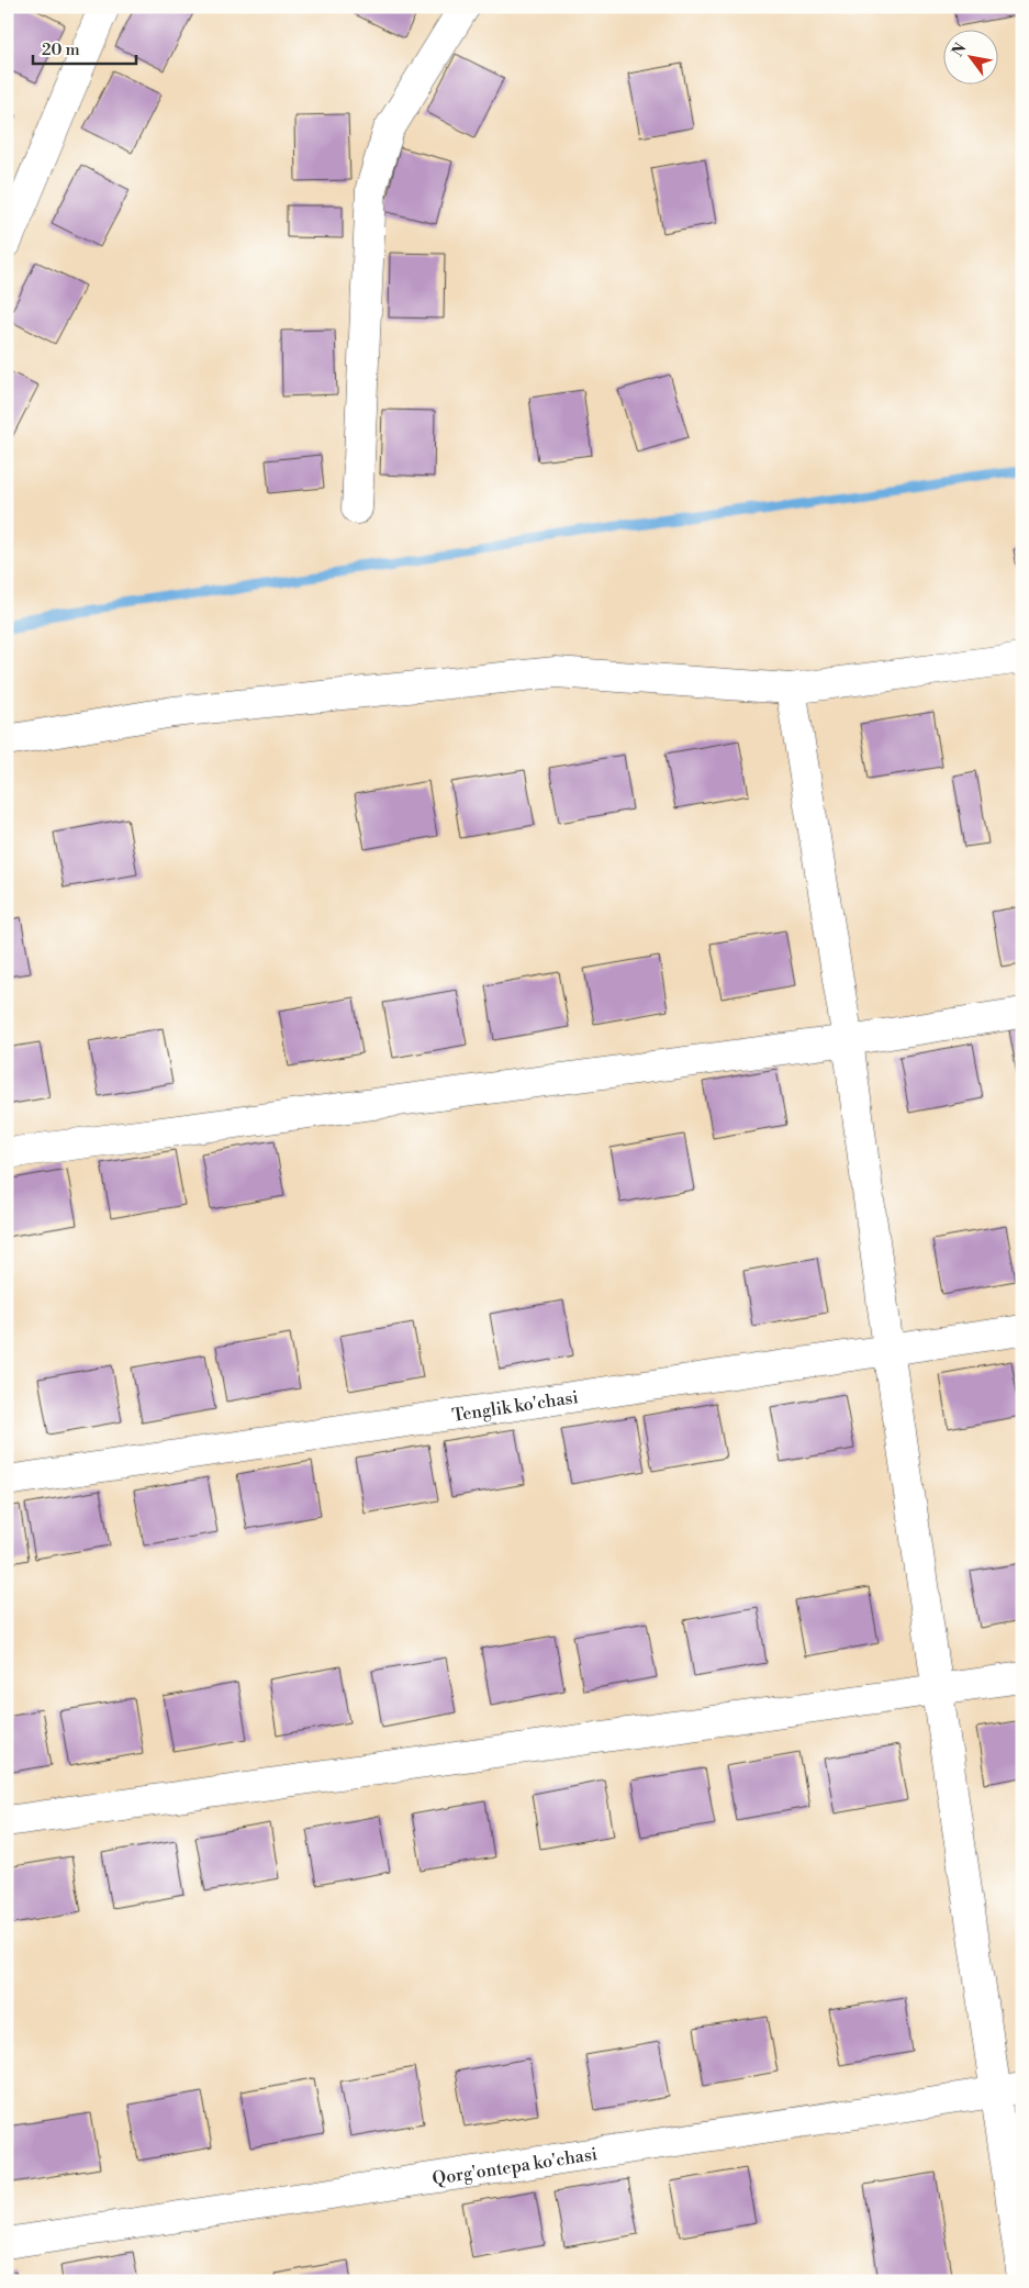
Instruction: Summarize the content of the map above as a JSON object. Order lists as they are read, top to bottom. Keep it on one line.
{"streets":{"street":["Tenglik ko'chasi","Qorg'ontepa ko'chasi"]},"scale_bar":"20 m","north":"top left"}
